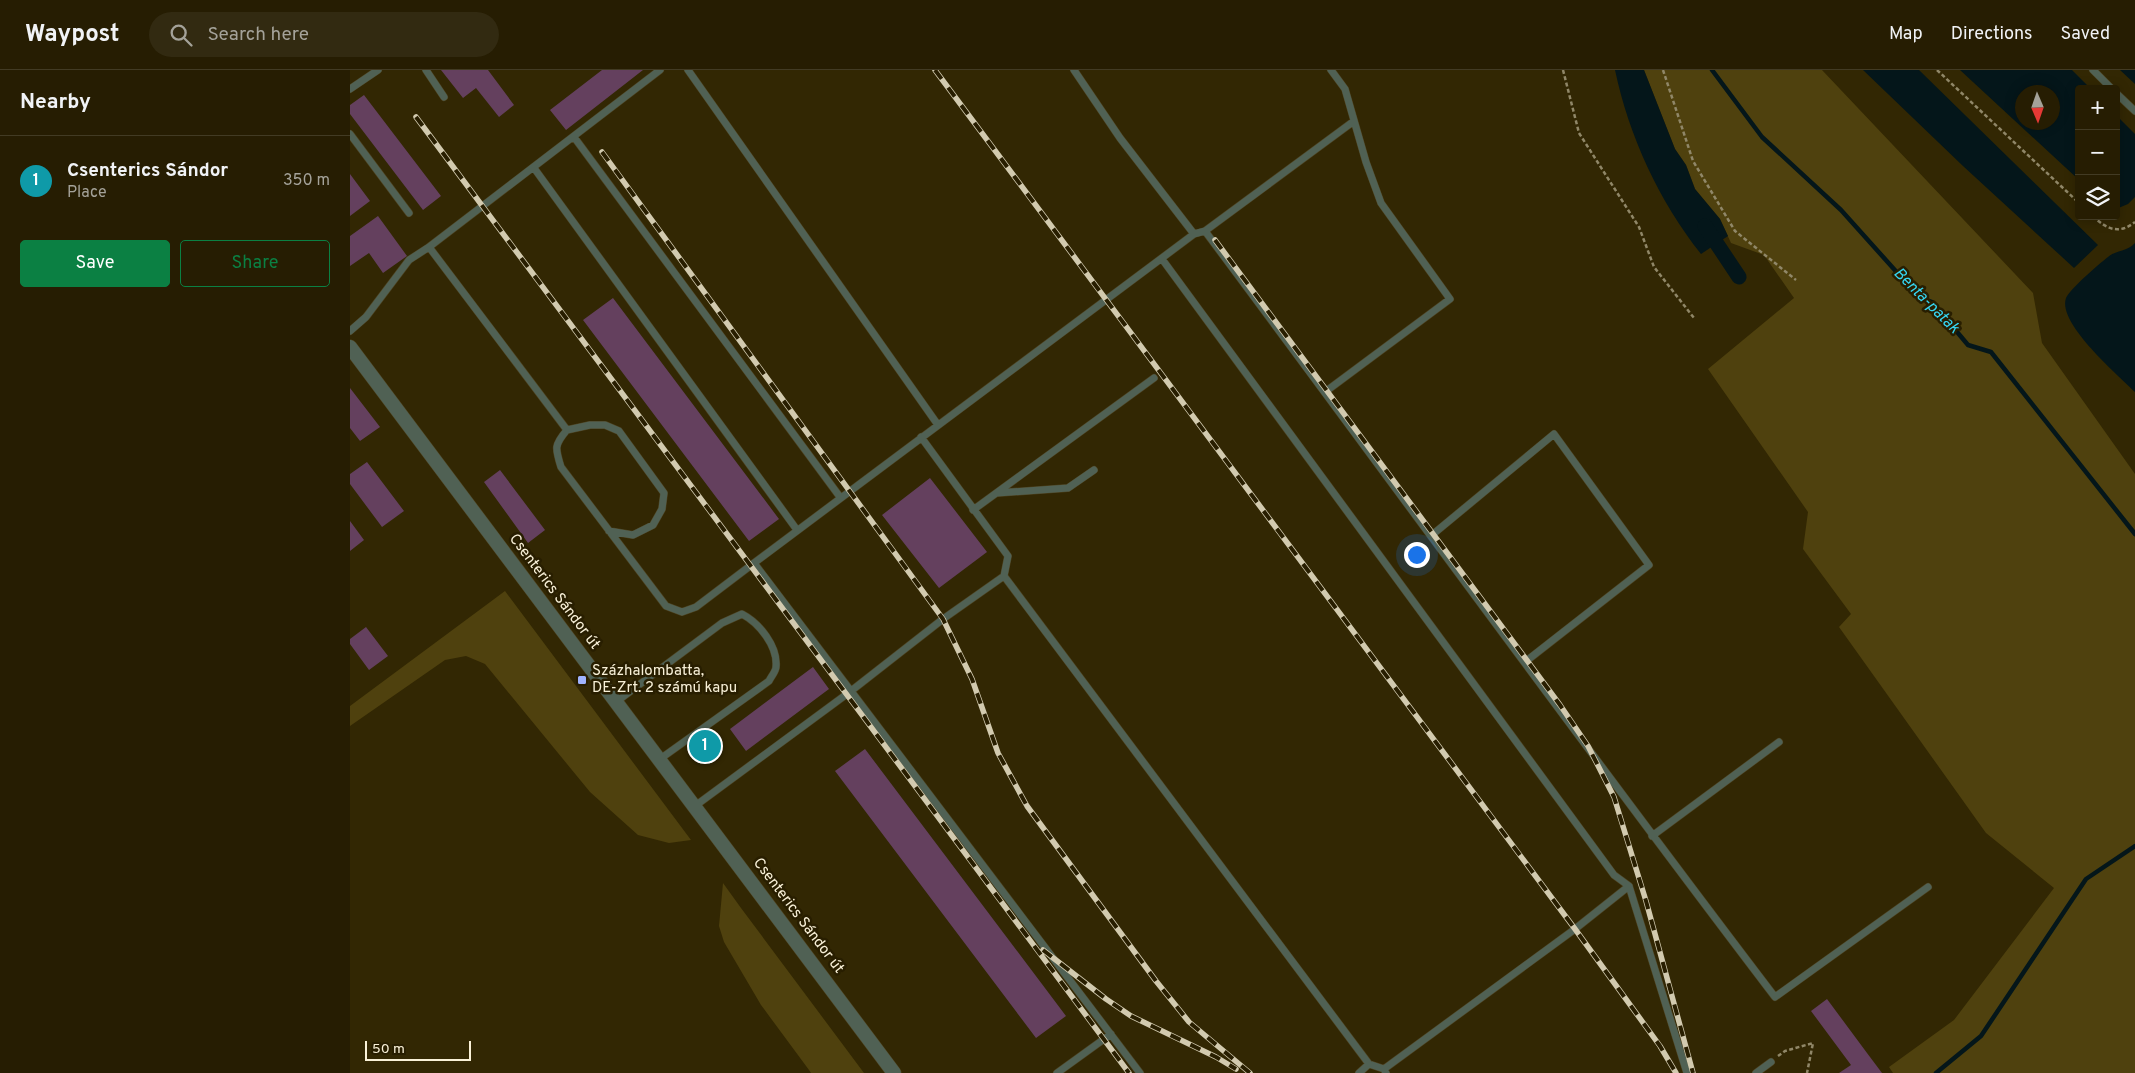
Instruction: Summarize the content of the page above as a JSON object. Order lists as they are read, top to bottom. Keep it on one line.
{"streets":{"street":["Csenterics Sándor út"]},"water":["Benta-patak"],"places":{"transit":["Százhalombatta, DE-Zrt. 2 számú kapu"]},"scale_bar":"50 m","north":"bottom","page":{"header":"Waypost","search":"Search here","nav":["Map","Directions","Saved"],"heading":"Nearby","map_buttons":["+","−"],"list":[{"mark":"1","name":"Csenterics Sándor","note":"Place","value":"350 m"}],"buttons":["Save","Share"],"pins":"1","scale":"50 m"}}
